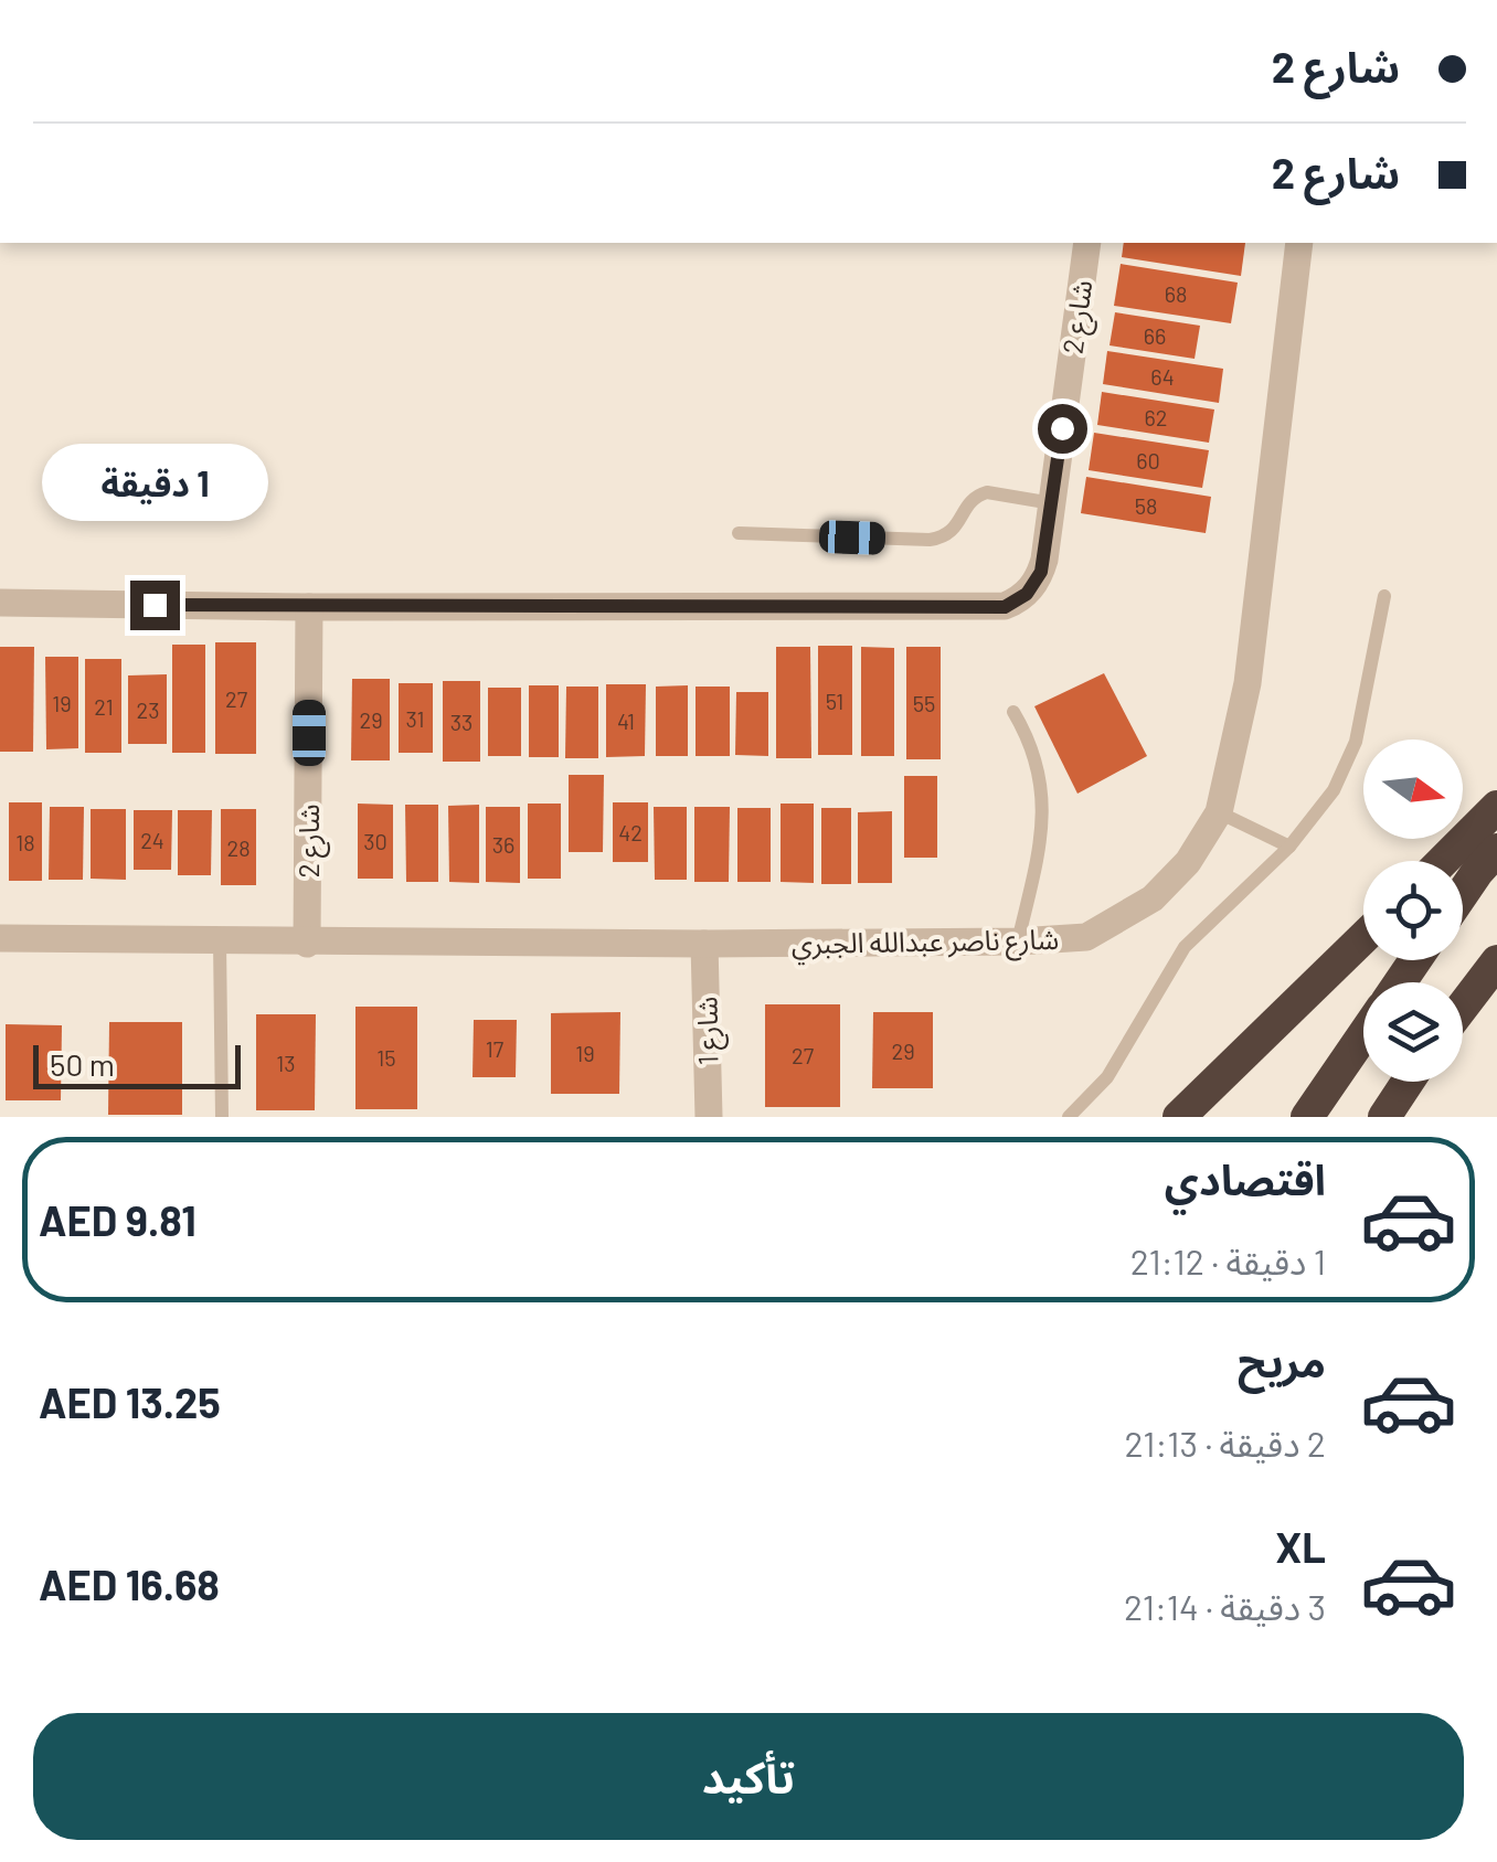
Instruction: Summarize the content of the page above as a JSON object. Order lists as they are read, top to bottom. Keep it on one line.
{"streets":{"street":["شارع 2","شارع ناصر عبدالله الجبري","شارع 1"]},"crossings":[["شارع 2","شارع ناصر عبدالله الجبري"],["شارع ناصر عبدالله الجبري","شارع 1"]],"house_numbers":["68","66","64","62","60","58","27","51","19","55","21","23","31","29","41","33","42","24","30","18","36","28","17","29","19","27","15","13"],"scale_bar":"50 m","north":"right","page":{"banner":["شارع 2","شارع 2"],"bubble":"1 دقيقة","scale":"50 m","list":[{"name":"اقتصادي","note":"1 دقيقة · 21:12","value":"AED 9.81"},{"name":"مريح","note":"2 دقيقة · 21:13","value":"AED 13.25"},{"name":"XL","note":"3 دقيقة · 21:14","value":"AED 16.68"}],"buttons":"تأكيد"}}
